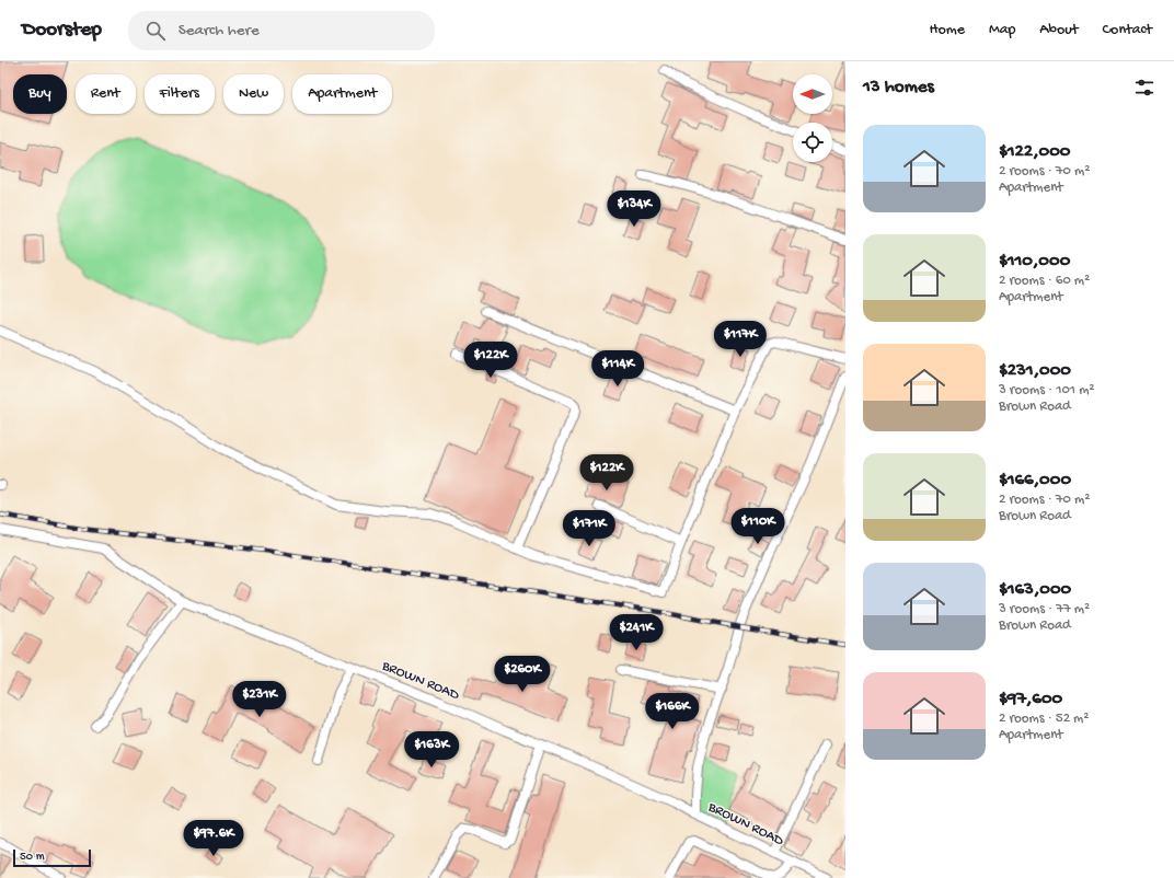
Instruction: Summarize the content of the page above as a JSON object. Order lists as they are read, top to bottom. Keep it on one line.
{"streets":{"street":["BROWN ROAD"]},"scale_bar":"50 m","north":"left","page":{"header":"Doorstep","search":"Search here","nav":["Home","Map","About","Contact"],"heading":"13 homes","chip":["Buy","Rent","Filters","New","Apartment"],"list":[{"name":"$122,000","note":"2 rooms · 70 m² · Apartment"},{"name":"$110,000","note":"2 rooms · 60 m² · Apartment"},{"name":"$231,000","note":"3 rooms · 101 m² · Brown Road"},{"name":"$166,000","note":"2 rooms · 70 m² · Brown Road"},{"name":"$163,000","note":"3 rooms · 77 m² · Brown Road"},{"name":"$97,600","note":"2 rooms · 52 m² · Apartment"}],"price":["$134K","$117K","$122K","$114K","$122K","$110K","$171K","$241K","$260K","$231K","$166K","$163K","$97.6K"],"scale":"50 m"}}
